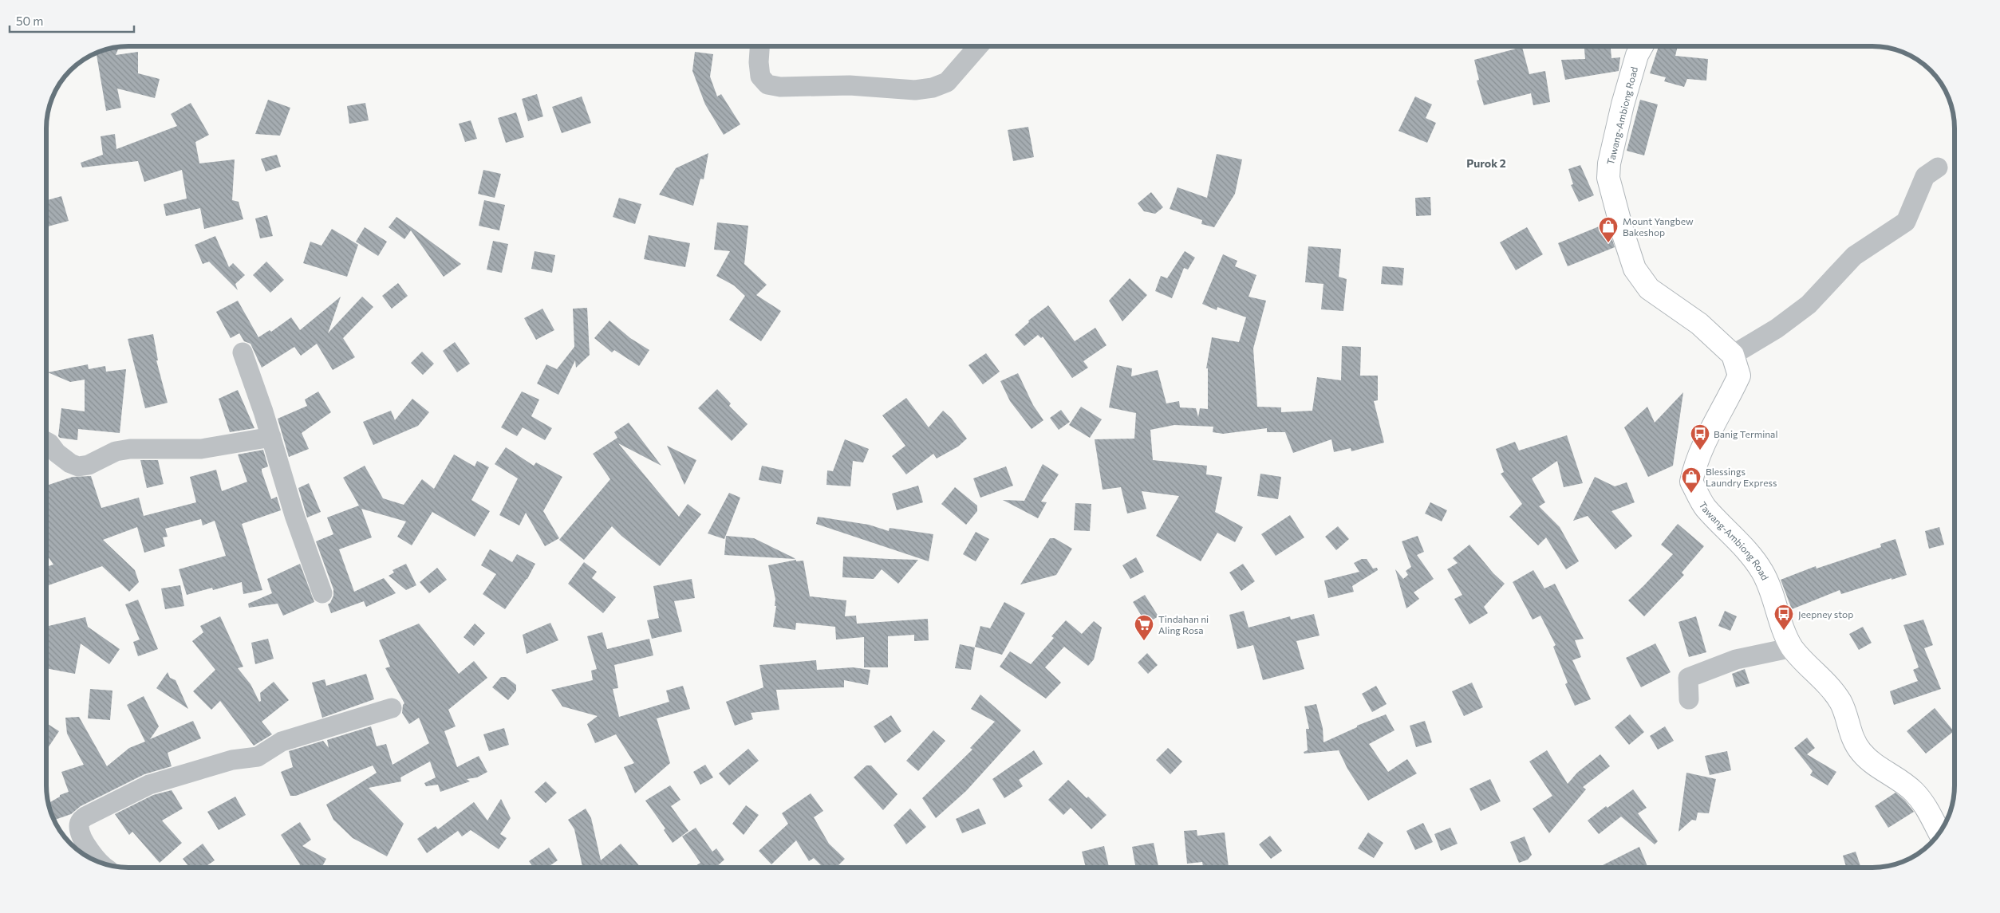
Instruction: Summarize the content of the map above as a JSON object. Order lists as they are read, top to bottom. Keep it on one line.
{"streets":{"main road":["Tawang-Ambiong Road"]},"districts":["Purok 2"],"places":{"shop":["Mount Yangbew Bakeshop","Blessings Laundry Express"],"bus stop":["Banig Terminal","Jeepney stop"],"supermarket":["Tindahan ni Aling Rosa"]},"scale_bar":"50 m"}
